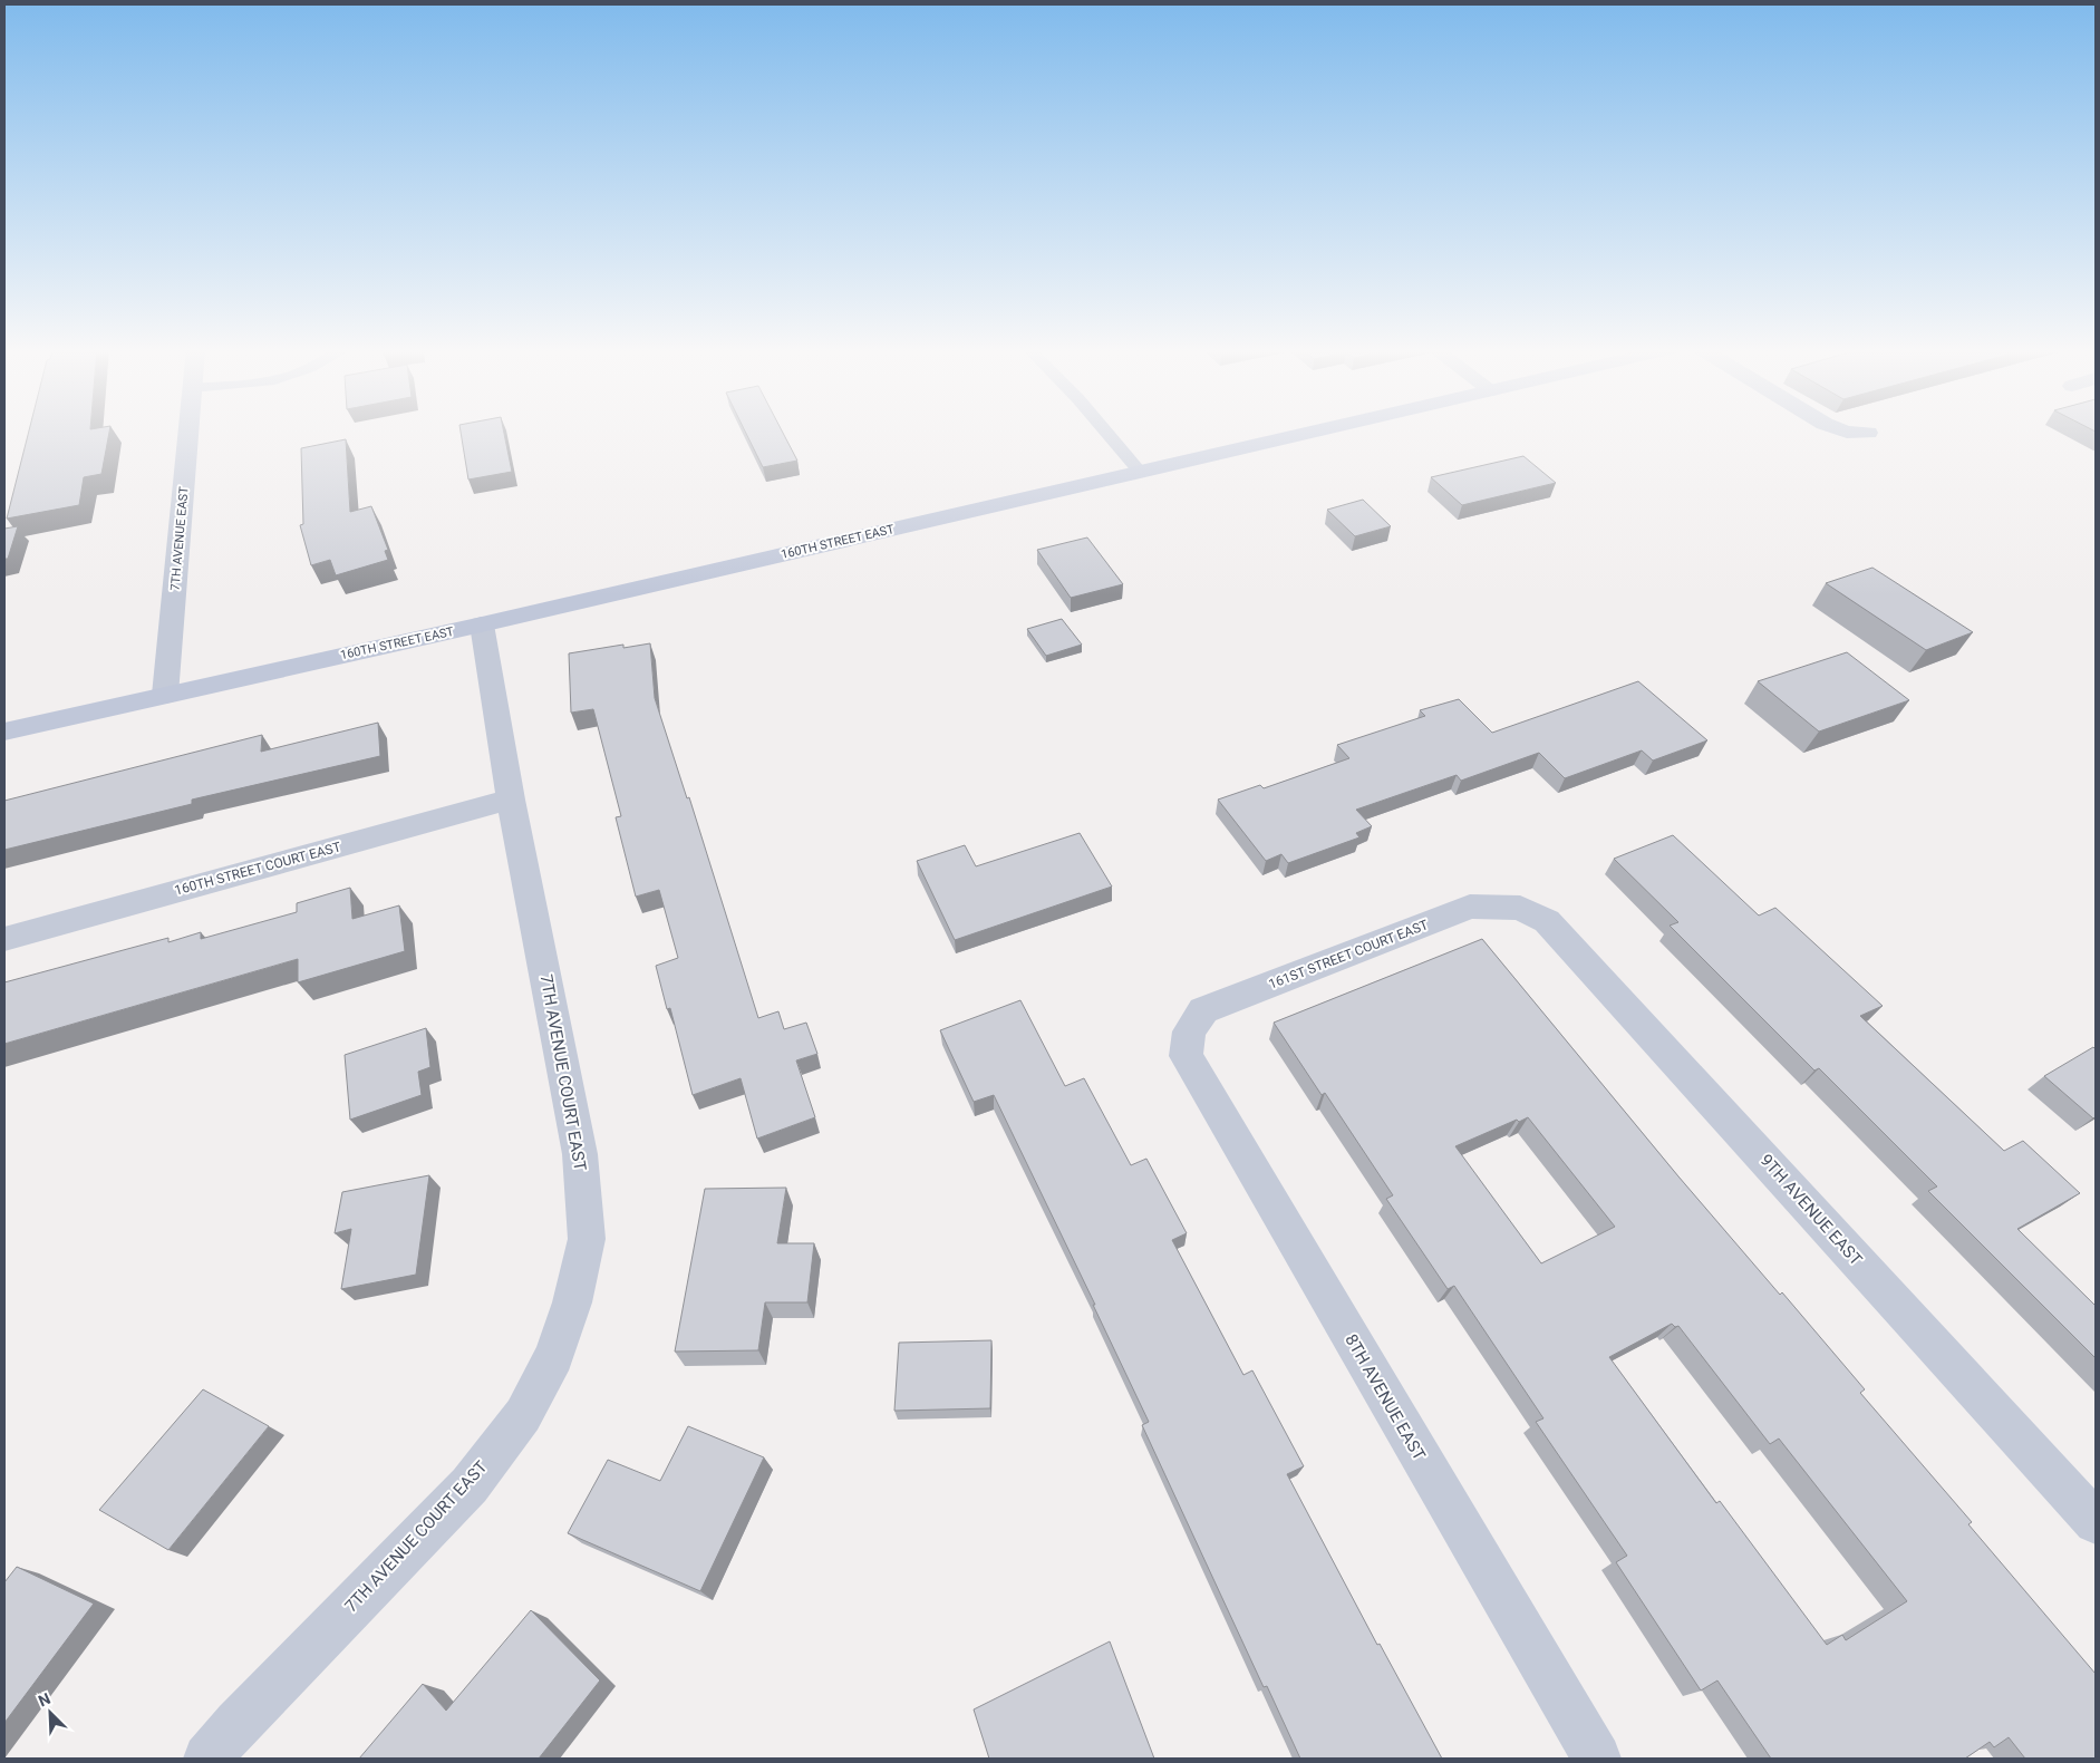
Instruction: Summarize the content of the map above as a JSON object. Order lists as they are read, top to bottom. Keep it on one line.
{"streets":{"street":["7TH AVENUE EAST","160TH STREET EAST","160TH STREET COURT EAST","161ST STREET COURT EAST","7TH AVENUE COURT EAST","9TH AVENUE EAST","8TH AVENUE EAST"]},"crossings":[["7TH AVENUE EAST","160TH STREET EAST"],["160TH STREET EAST","7TH AVENUE COURT EAST"],["160TH STREET COURT EAST","7TH AVENUE COURT EAST"],["161ST STREET COURT EAST","9TH AVENUE EAST"],["161ST STREET COURT EAST","8TH AVENUE EAST"]],"north":"top left"}
